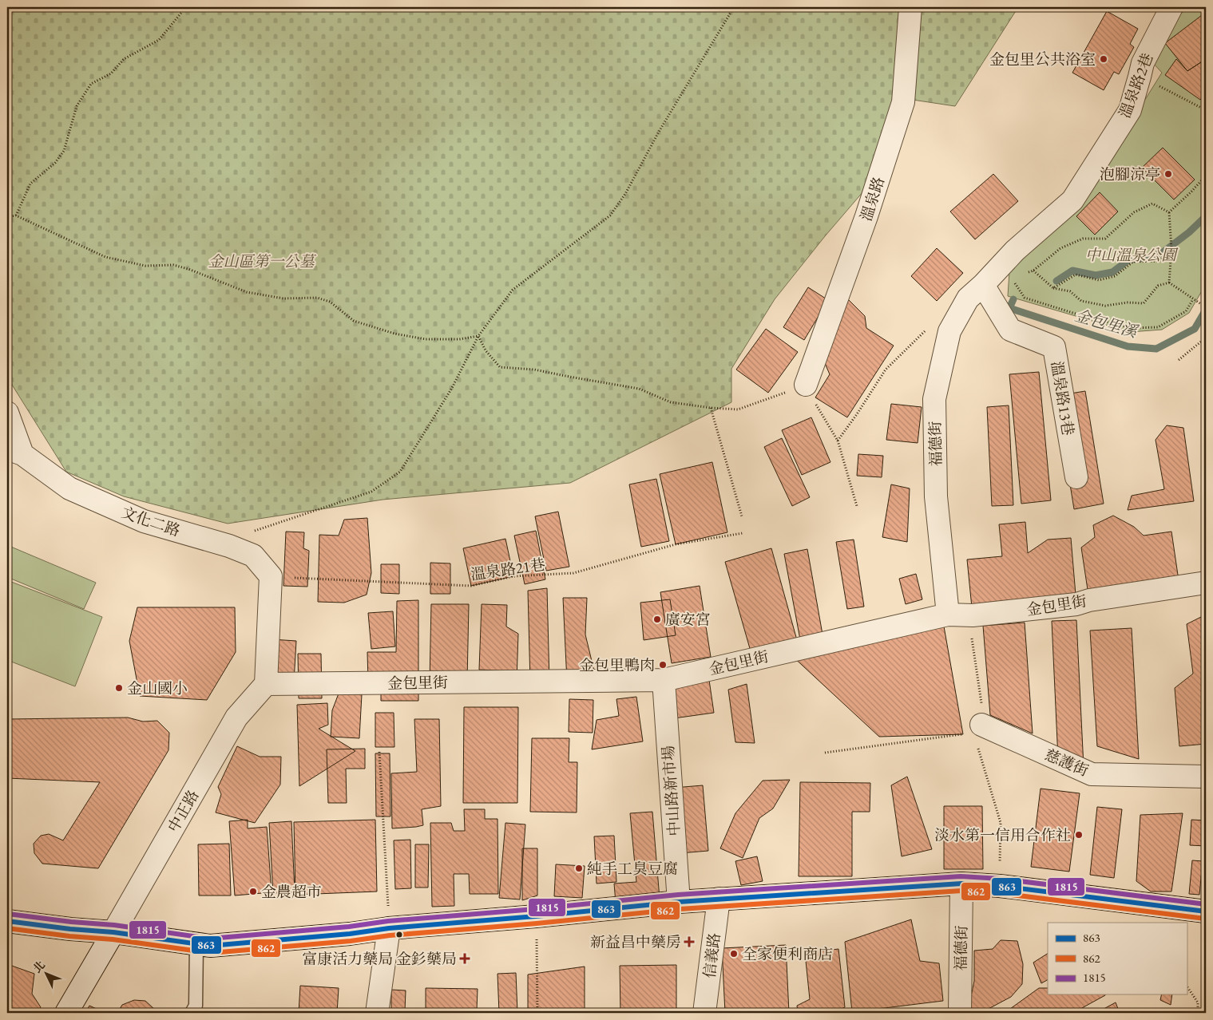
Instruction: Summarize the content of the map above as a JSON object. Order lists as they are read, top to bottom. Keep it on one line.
{"streets":{"street":["溫泉路2巷","溫泉路","溫泉路13巷","福德街","文化二路","金包里街","慈護街","中山路新市場","中正路","信義路"],"path":["溫泉路21巷"]},"crossings":[["溫泉路2巷","溫泉路13巷"],["溫泉路2巷","福德街"],["溫泉路13巷","福德街"],["福德街","金包里街"],["文化二路","溫泉路21巷"],["金包里街","中山路新市場"],["金包里街","中正路"]],"water":["金包里溪"],"parks":["中山溫泉公園","金山區第一公墓"],"places":{"other":["金包里公共浴室","泡腳涼亭","廣安宮","金包里鴨肉","金山國小","淡水第一信用合作社","純手工臭豆腐","金農超市","全家便利商店"],"health":["新益昌中藥房","富康活力藥局 金釤藥局"]},"lines":["transit line 1815","transit line 863","transit line 862"],"legend":["863","862","1815"],"north":"top left"}
